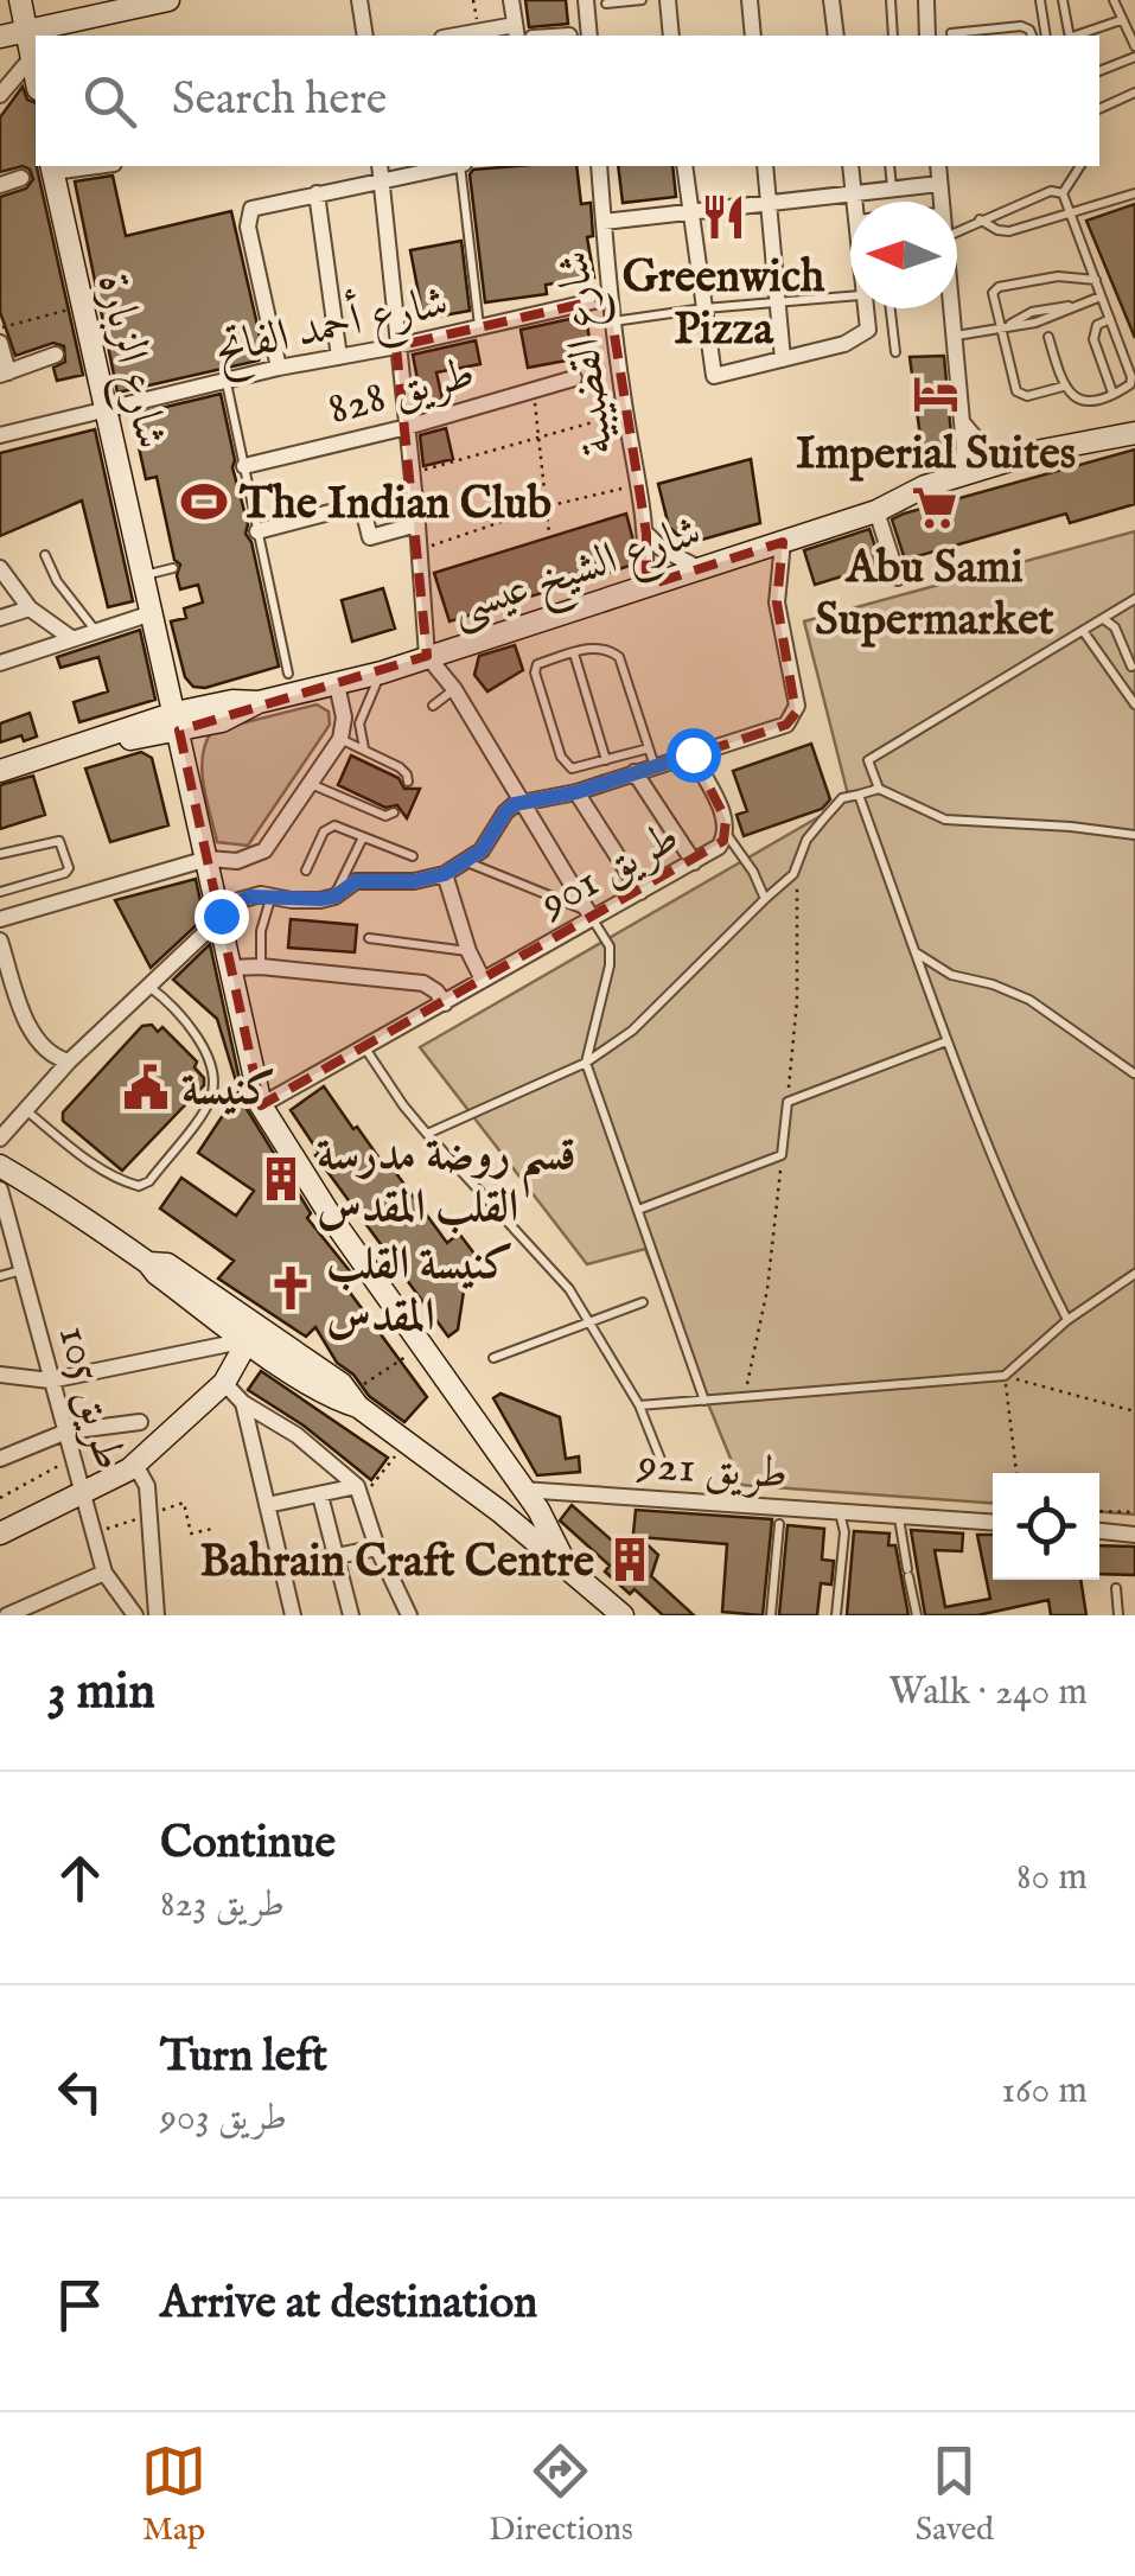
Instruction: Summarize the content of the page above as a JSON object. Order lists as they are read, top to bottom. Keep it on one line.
{"streets":{"street":["شارع أحمد الفاتح","شارع القضيبية","شارع الزبارة","طريق 828","شارع الشيخ عيسى","طريق 901","طريق 105","طريق 921"]},"crossings":[["شارع أحمد الفاتح","شارع القضيبية"],["شارع أحمد الفاتح","شارع الزبارة"],["شارع القضيبية","شارع الشيخ عيسى"],["شارع الزبارة","شارع الشيخ عيسى"],["شارع الزبارة","طريق 901"],["شارع الزبارة","طريق 921"],["شارع الشيخ عيسى","طريق 901"]],"places":{"restaurant":["Greenwich Pizza"],"hotel":["Imperial Suites"],"sports":["The Indian Club"],"supermarket":["Abu Sami Supermarket"],"public building":["كنيسة"],"building":["قسم روضة مدرسة القلب المقدس","Bahrain Craft Centre"],"church":["كنيسة القلب المقدس"]},"north":"left","page":{"search":"Search here","heading":["3 min","Walk · 240 m"],"list":[["Continue","طريق 823","80 m"],["Turn left","طريق 903","160 m"],"Arrive at destination"],"nav":["Map","Directions","Saved"]}}
